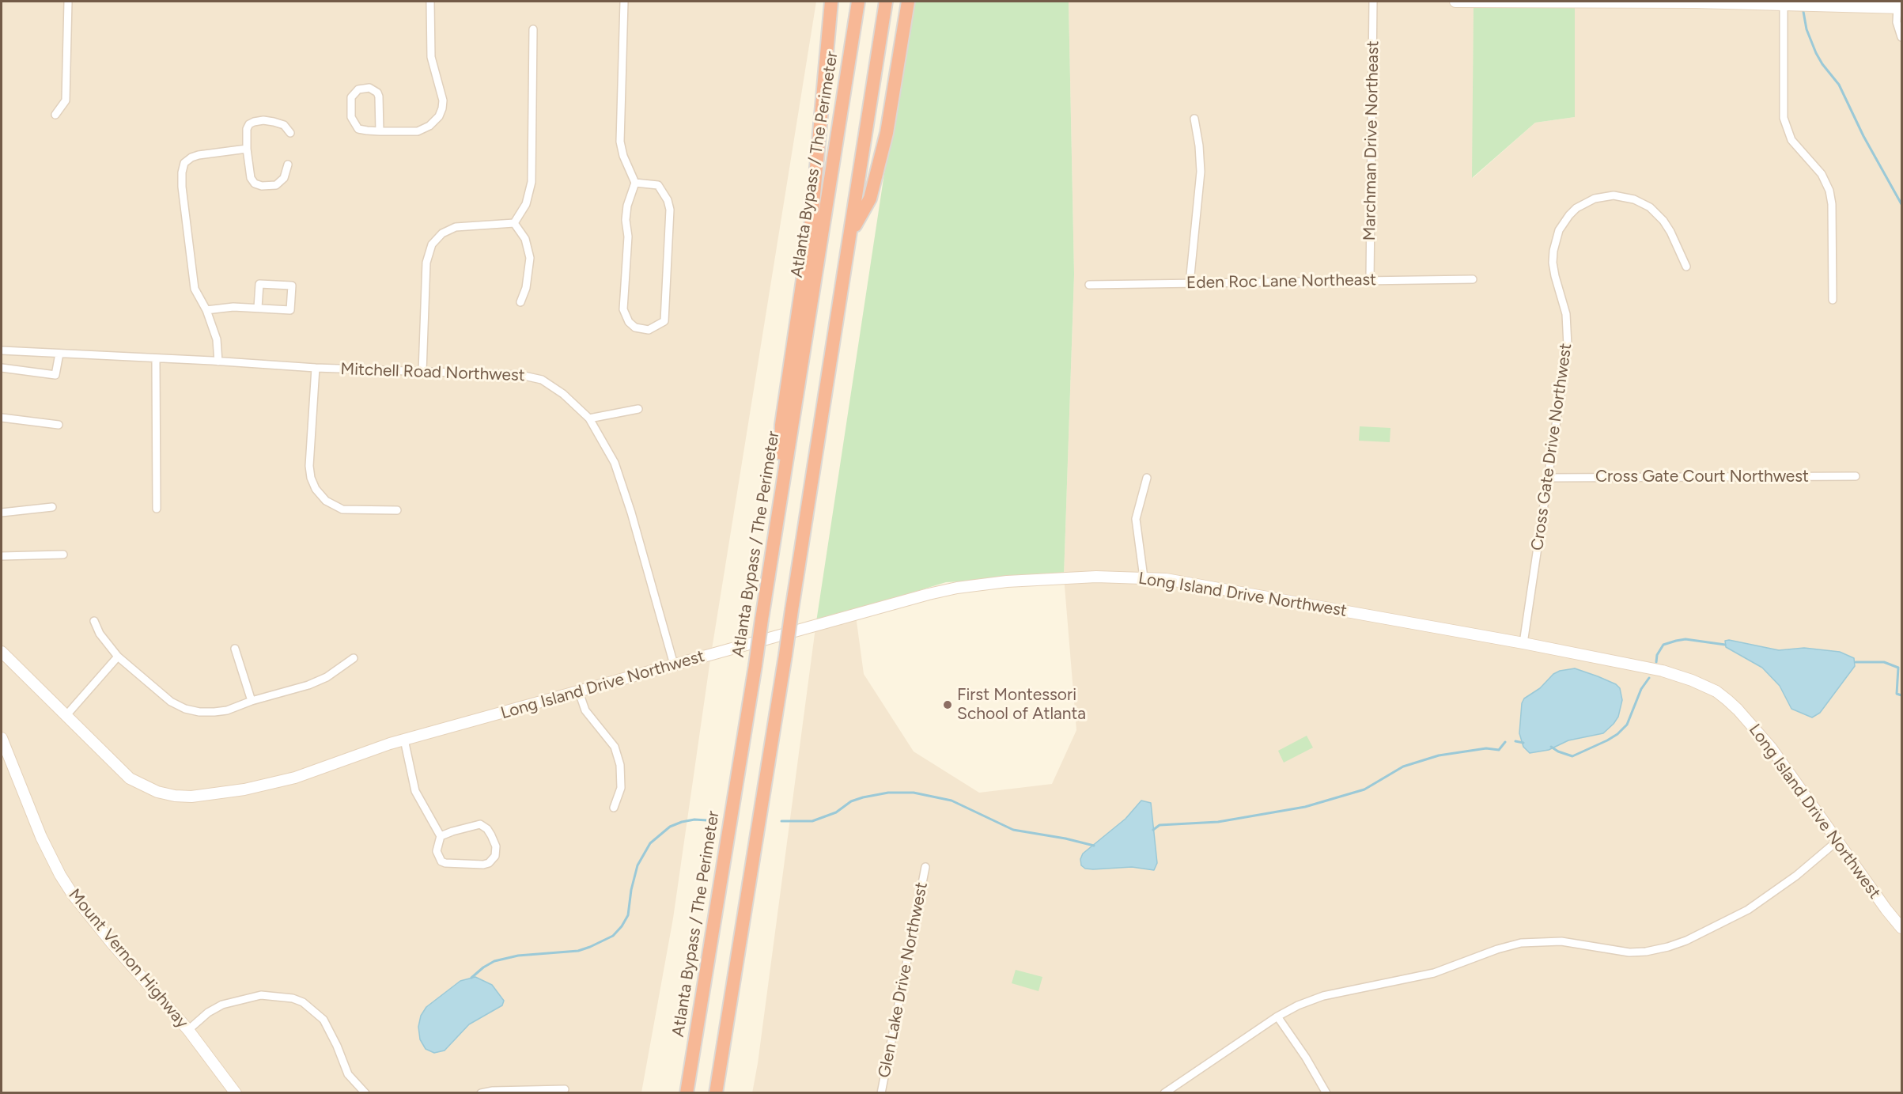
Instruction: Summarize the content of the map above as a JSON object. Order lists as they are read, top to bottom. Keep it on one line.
{"streets":{"highway":["Atlanta Bypass / The Perimeter"],"street":["Marchman Drive Northeast","Eden Roc Lane Northeast","Mitchell Road Northwest","Cross Gate Drive Northwest","Cross Gate Court Northwest","Long Island Drive Northwest","Mount Vernon Highway","Glen Lake Drive Northwest"]},"crossings":[["Marchman Drive Northeast","Eden Roc Lane Northeast"],["Mitchell Road Northwest","Long Island Drive Northwest"],["Cross Gate Drive Northwest","Cross Gate Court Northwest"],["Cross Gate Drive Northwest","Long Island Drive Northwest"]],"places":["First Montessori School of Atlanta"]}
